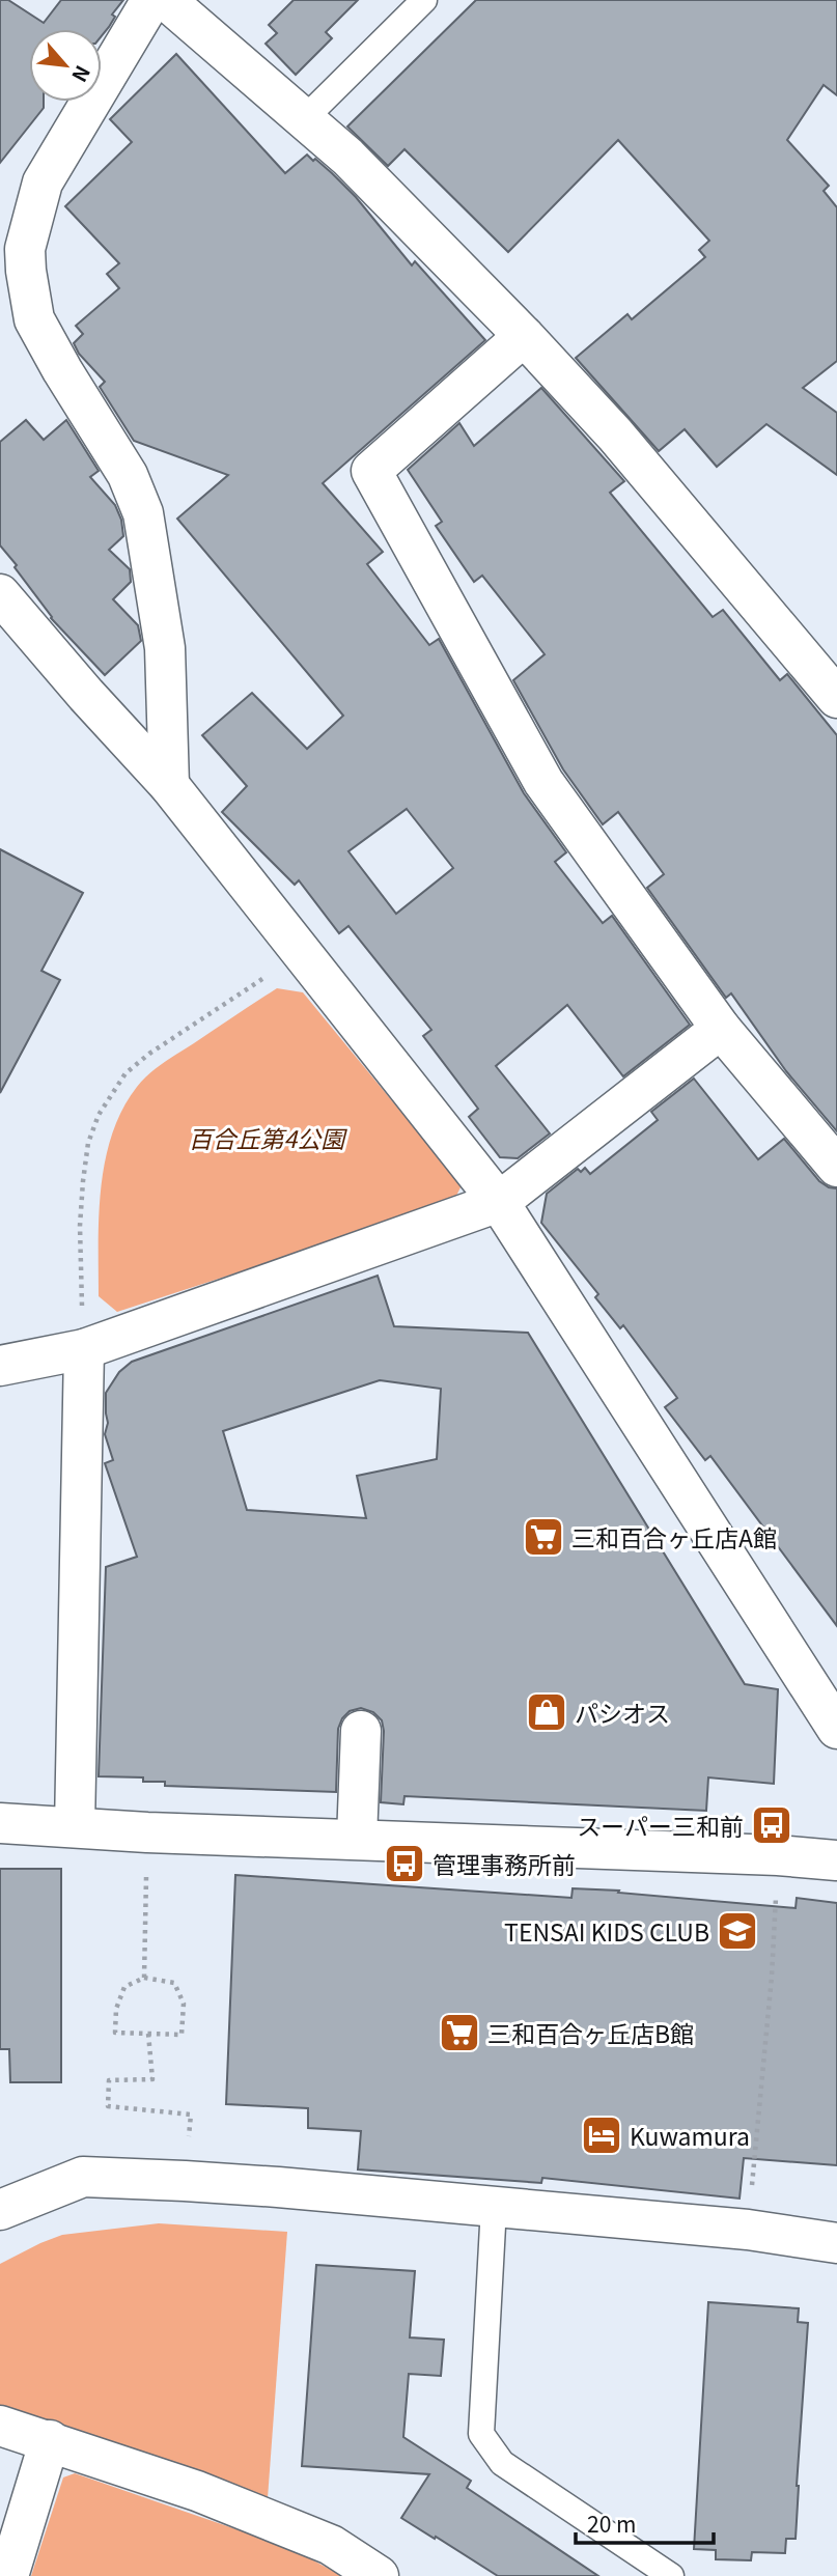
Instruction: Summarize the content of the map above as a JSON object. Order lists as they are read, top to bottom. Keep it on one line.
{"parks":["百合丘第4公園"],"places":{"supermarket":["三和百合ヶ丘店A館","三和百合ヶ丘店B館"],"shop":["パシオス"],"bus stop":["スーパー三和前","管理事務所前"],"school or university":["TENSAI KIDS CLUB"],"hotel":["Kuwamura"]},"scale_bar":"20 m","north":"bottom right"}
